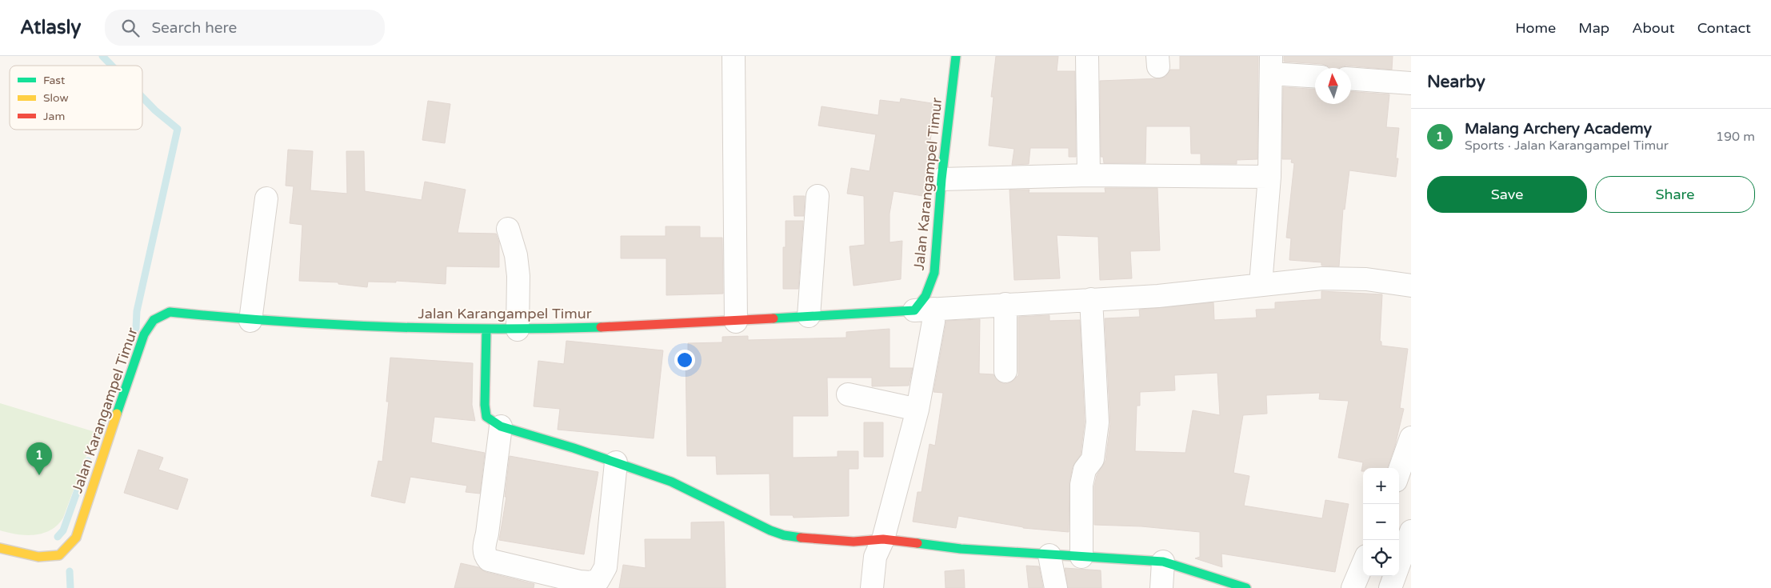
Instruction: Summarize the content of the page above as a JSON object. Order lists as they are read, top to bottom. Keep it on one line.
{"streets":{"street":["Jalan Karangampel Timur"]},"legend":["Fast","Slow","Jam"],"north":"top","page":{"header":"Atlasly","search":"Search here","nav":["Home","Map","About","Contact"],"heading":"Nearby","list":[{"mark":"1","name":"Malang Archery Academy","note":"Sports · Jalan Karangampel Timur","value":"190 m"}],"buttons":["Save","Share"],"pins":"1","map_buttons":["+","−"]}}
